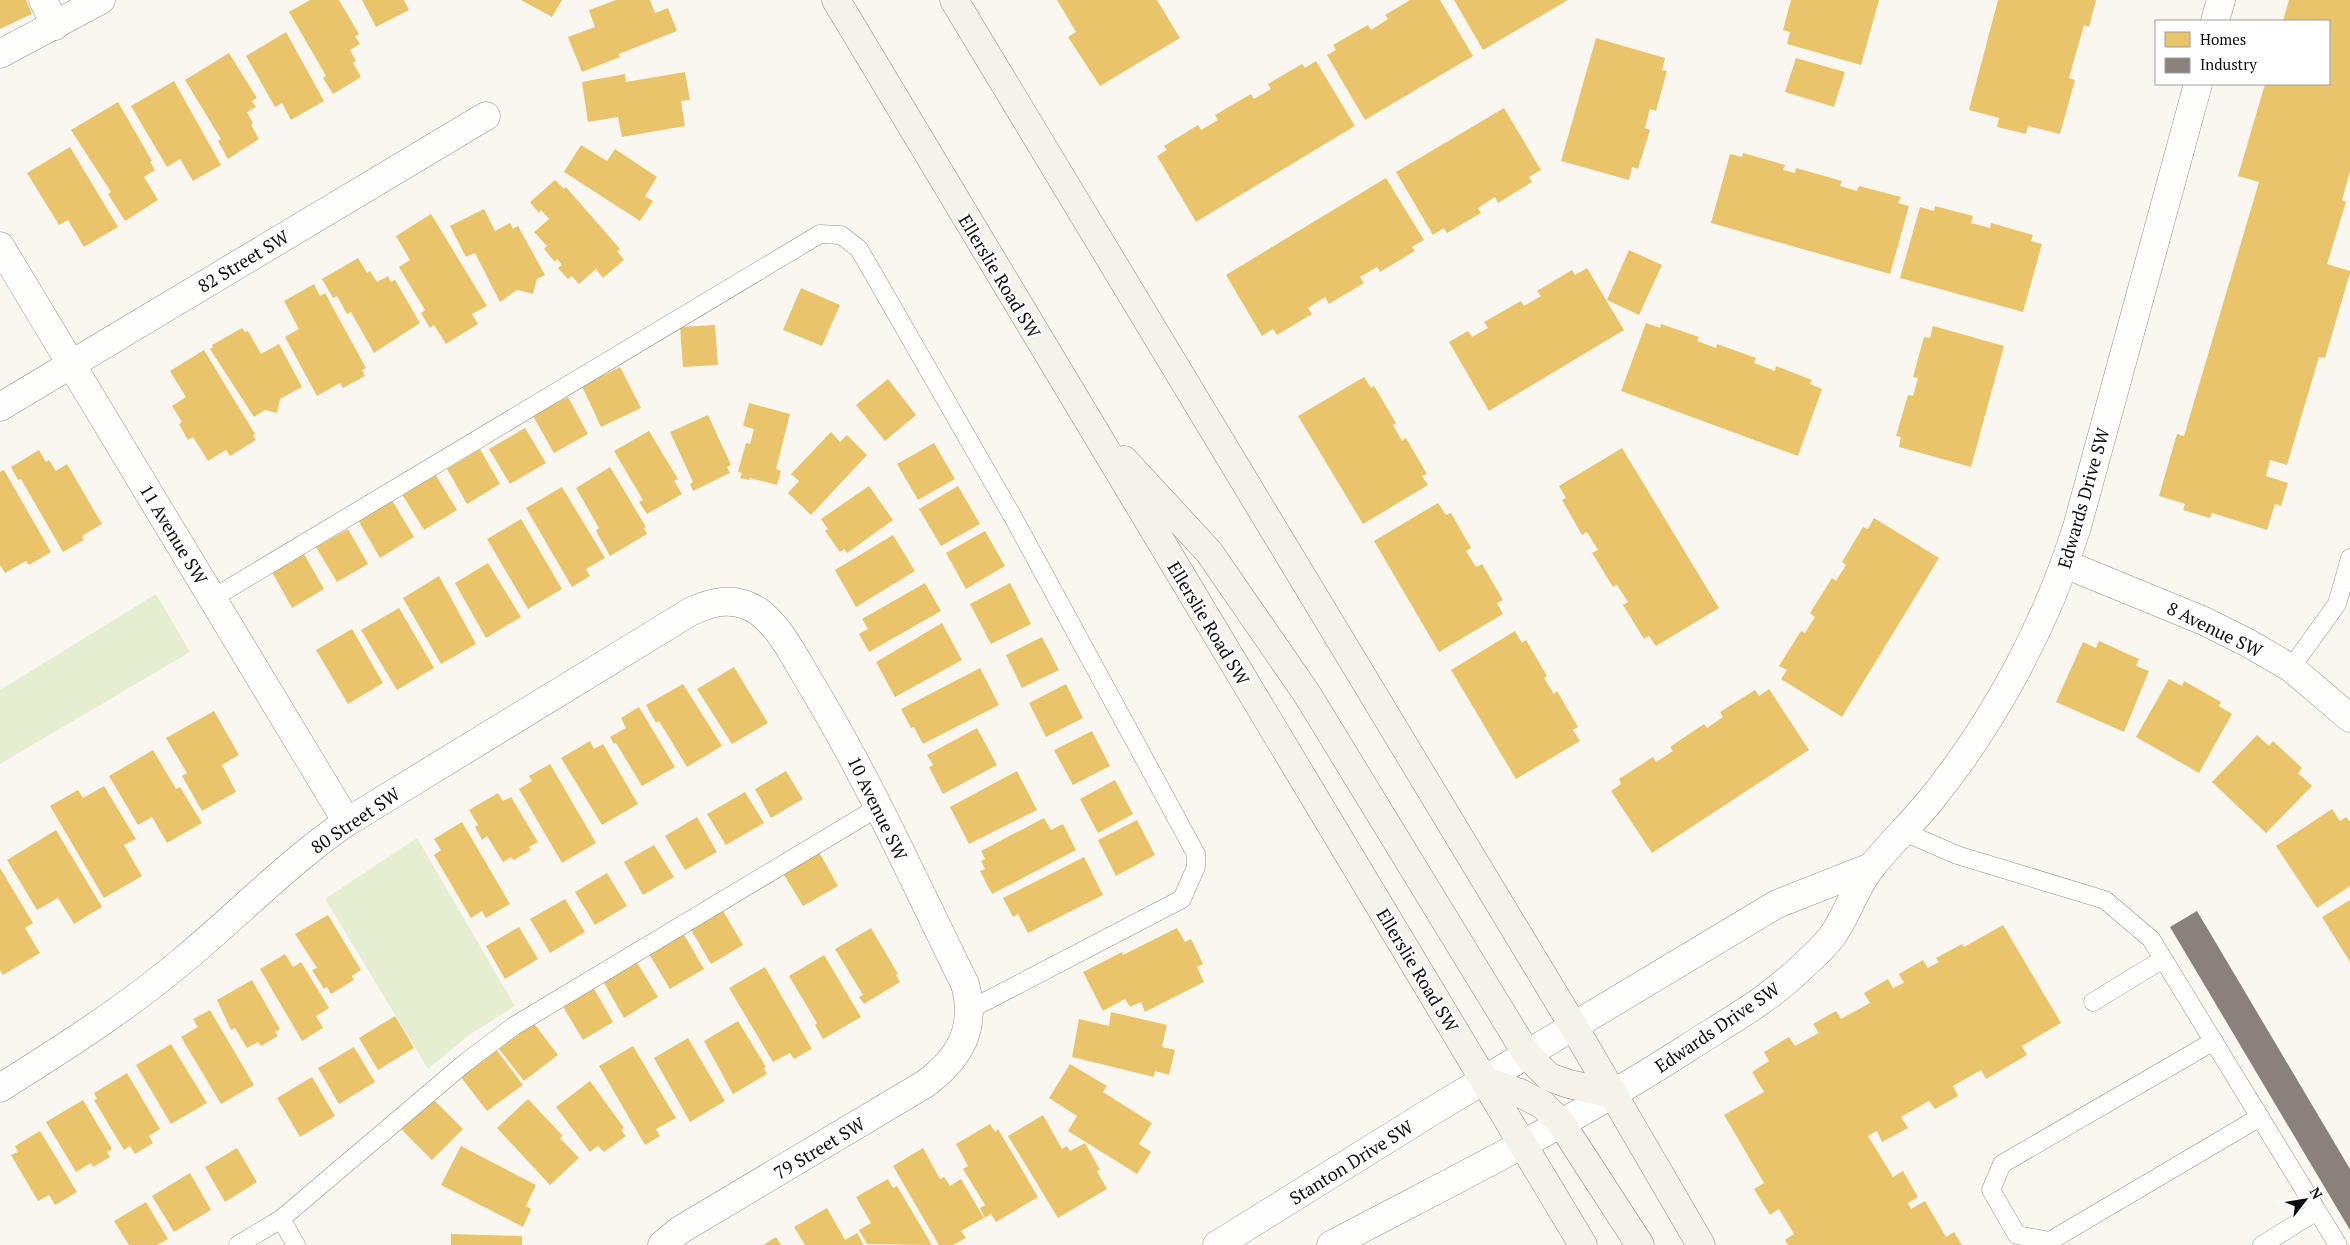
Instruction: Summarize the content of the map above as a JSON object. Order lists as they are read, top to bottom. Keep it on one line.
{"streets":{"main road":["Ellerslie Road SW"],"street":["82 Street SW","Edwards Drive SW","11 Avenue SW","8 Avenue SW","10 Avenue SW","80 Street SW","79 Street SW","Stanton Drive SW"]},"crossings":[["82 Street SW","11 Avenue SW"],["Ellerslie Road SW","Edwards Drive SW"],["Ellerslie Road SW","Stanton Drive SW"],["Edwards Drive SW","8 Avenue SW"],["Edwards Drive SW","Stanton Drive SW"],["11 Avenue SW","80 Street SW"],["10 Avenue SW","80 Street SW"],["10 Avenue SW","79 Street SW"]],"legend":["Homes","Industry"],"north":"top right"}
